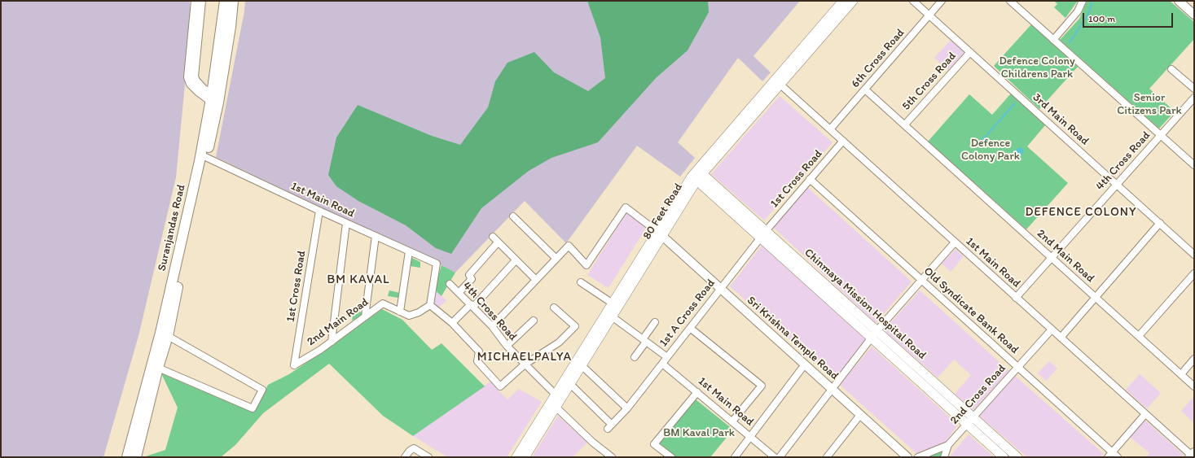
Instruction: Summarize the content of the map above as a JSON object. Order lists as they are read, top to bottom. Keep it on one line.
{"streets":{"main road":["80 Feet Road","Suranjandas Road","Chinmaya Mission Hospital Road"],"street":["6th Cross Road","5th Cross Road","3rd Main Road","4th Cross Road","1st Cross Road","1st Main Road","2nd Main Road","Old Syndicate Bank Road","1st A Cross Road","Sri Krishna Temple Road","2nd Cross Road"]},"crossings":[["6th Cross Road","3rd Main Road"],["6th Cross Road","1st Main Road"],["6th Cross Road","2nd Main Road"],["5th Cross Road","3rd Main Road"],["5th Cross Road","2nd Main Road"],["3rd Main Road","4th Cross Road"],["4th Cross Road","1st Main Road"],["4th Cross Road","80 Feet Road"],["4th Cross Road","2nd Main Road"],["1st Cross Road","1st Main Road"],["1st Cross Road","2nd Main Road"],["1st Cross Road","Chinmaya Mission Hospital Road"],["1st Cross Road","Old Syndicate Bank Road"],["1st Cross Road","1st A Cross Road"],["1st Main Road","80 Feet Road"],["1st Main Road","Suranjandas Road"],["1st Main Road","2nd Main Road"],["1st Main Road","1st A Cross Road"],["1st Main Road","2nd Cross Road"],["80 Feet Road","Chinmaya Mission Hospital Road"],["80 Feet Road","1st A Cross Road"],["80 Feet Road","Sri Krishna Temple Road"],["Chinmaya Mission Hospital Road","1st A Cross Road"],["Chinmaya Mission Hospital Road","2nd Cross Road"],["Old Syndicate Bank Road","2nd Cross Road"],["1st A Cross Road","Sri Krishna Temple Road"]],"districts":["DEFENCE COLONY","BM KAVAL","MICHAELPALYA"],"parks":["Defence Colony Childrens Park","Senior Citizens Park","Defence Colony Park","BM Kaval Park"],"scale_bar":"100 m"}
